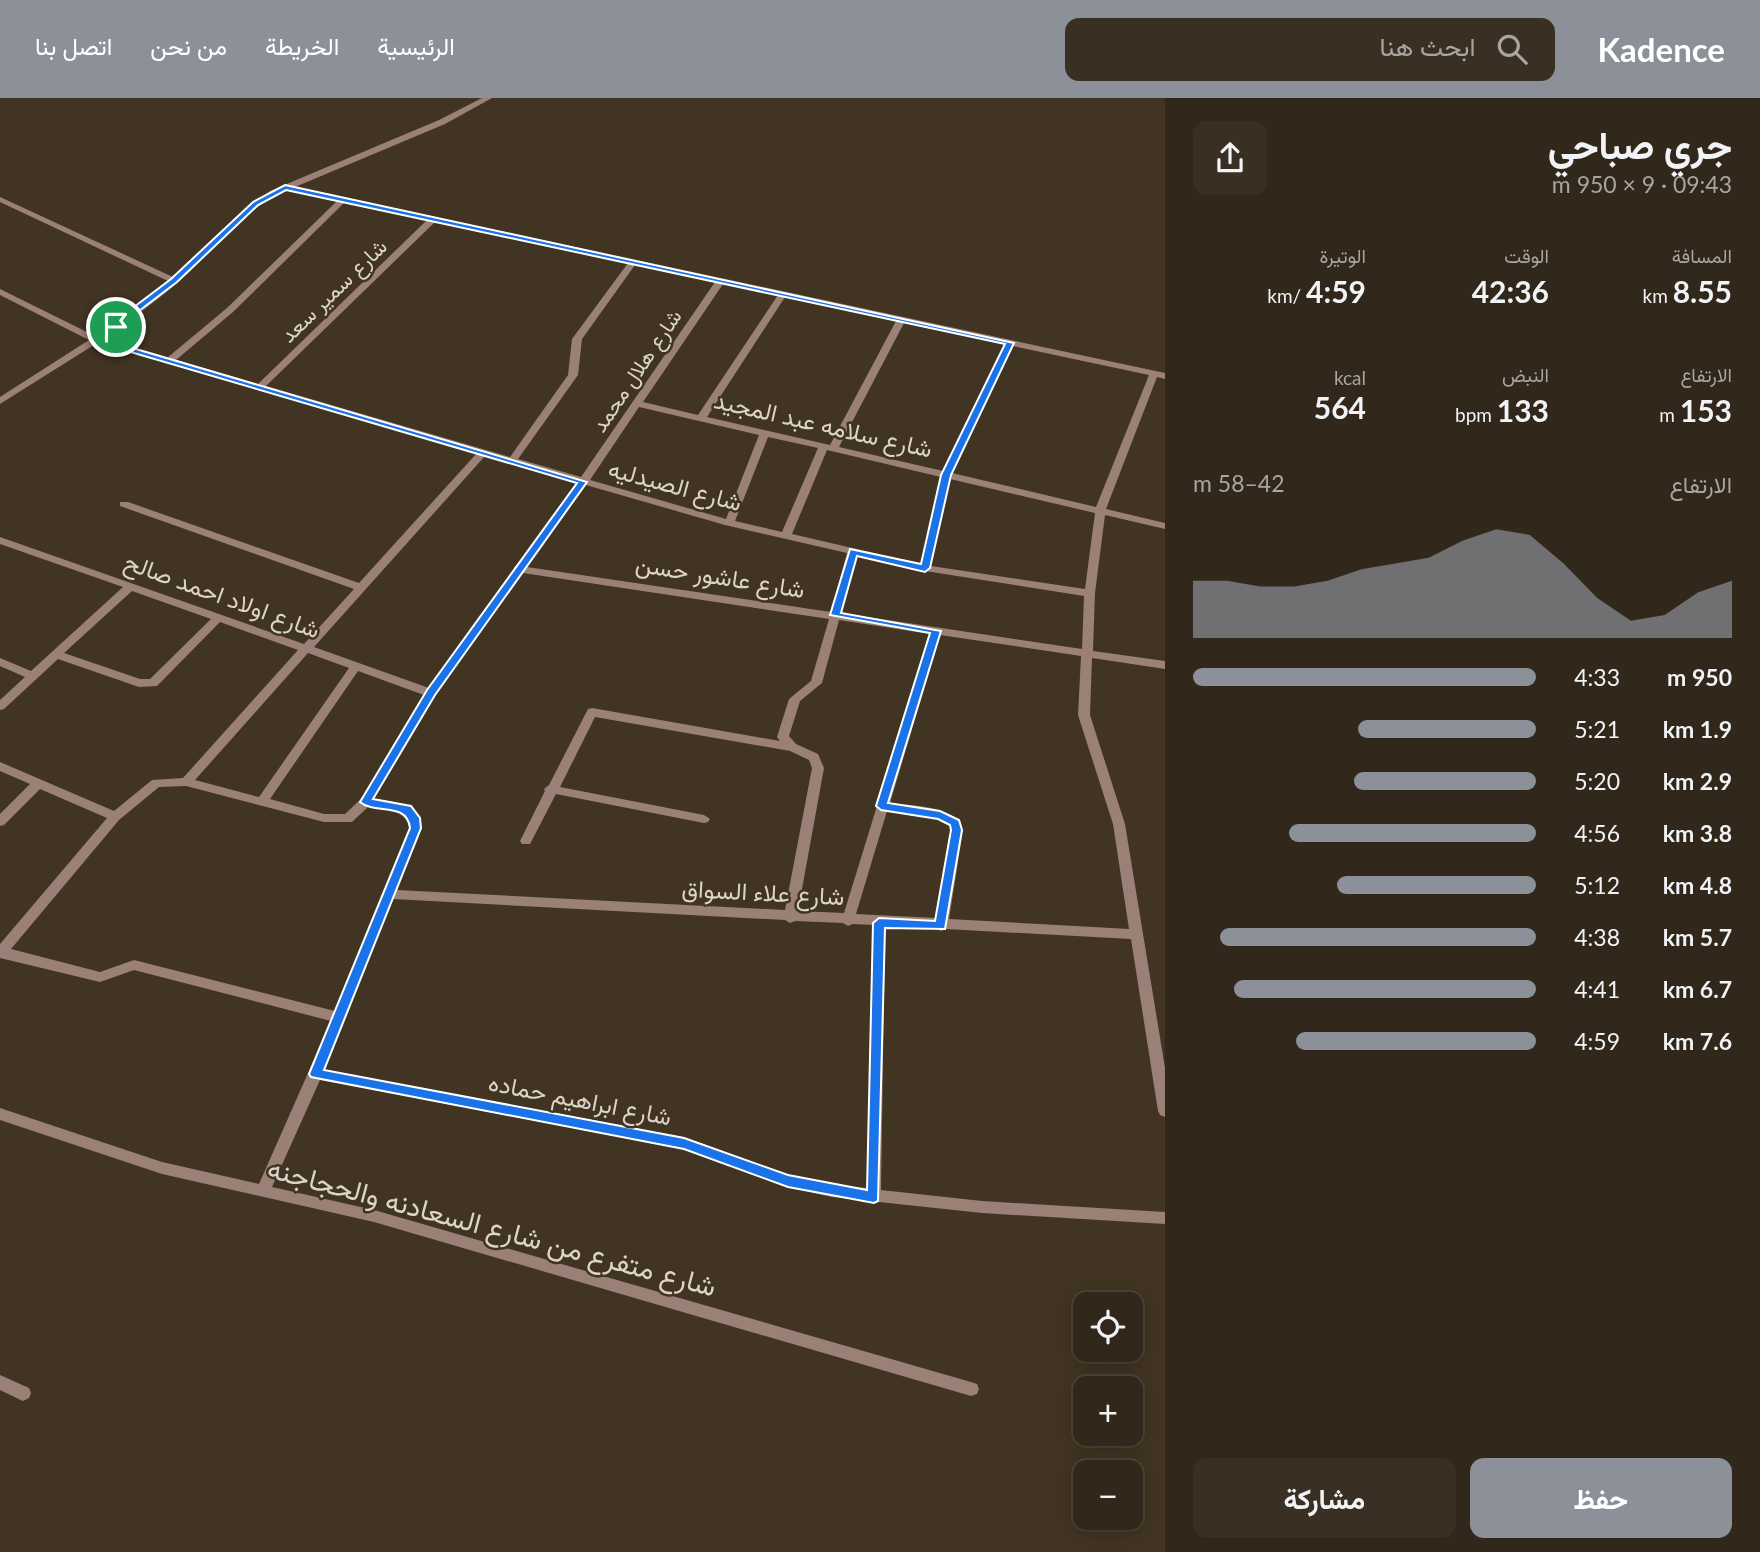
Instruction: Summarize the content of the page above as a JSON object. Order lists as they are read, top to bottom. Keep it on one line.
{"streets":{"street":["شارع سمير سعد","شارع هلال محمد","شارع سلامه عبد المجيد","شارع الصيدليه","شارع عاشور حسن","شارع اولاد احمد صالح","شارع علاء السواق","شارع ابراهيم حماده","شارع متفرع من شارع السعادنه والحجاجنه"]},"crossings":[["شارع سمير سعد","شارع الصيدليه"],["شارع هلال محمد","شارع سلامه عبد المجيد"],["شارع هلال محمد","شارع الصيدليه"],["شارع هلال محمد","شارع عاشور حسن"],["شارع هلال محمد","شارع اولاد احمد صالح"]],"page":{"header":"Kadence","search":"ابحث هنا","nav":["الرئيسية","الخريطة","من نحن","اتصل بنا"],"heading":["جري صباحي","09:43 · 9 × 950 m"],"stats":[["المسافة","8.55 km"],["الوقت","42:36"],["الوتيرة","4:59 /km"],["الارتفاع","153 m"],["النبض","133 bpm"],["kcal","564"]],"chart":["الارتفاع","42–58 m"],"list":[{"name":"950 m","note":"4:33"},{"name":"1.9 km","note":"5:21"},{"name":"2.9 km","note":"5:20"},{"name":"3.8 km","note":"4:56"},{"name":"4.8 km","note":"5:12"},{"name":"5.7 km","note":"4:38"},{"name":"6.7 km","note":"4:41"},{"name":"7.6 km","note":"4:59"}],"map_buttons":["+","−"],"buttons":["حفظ","مشاركة"]}}
